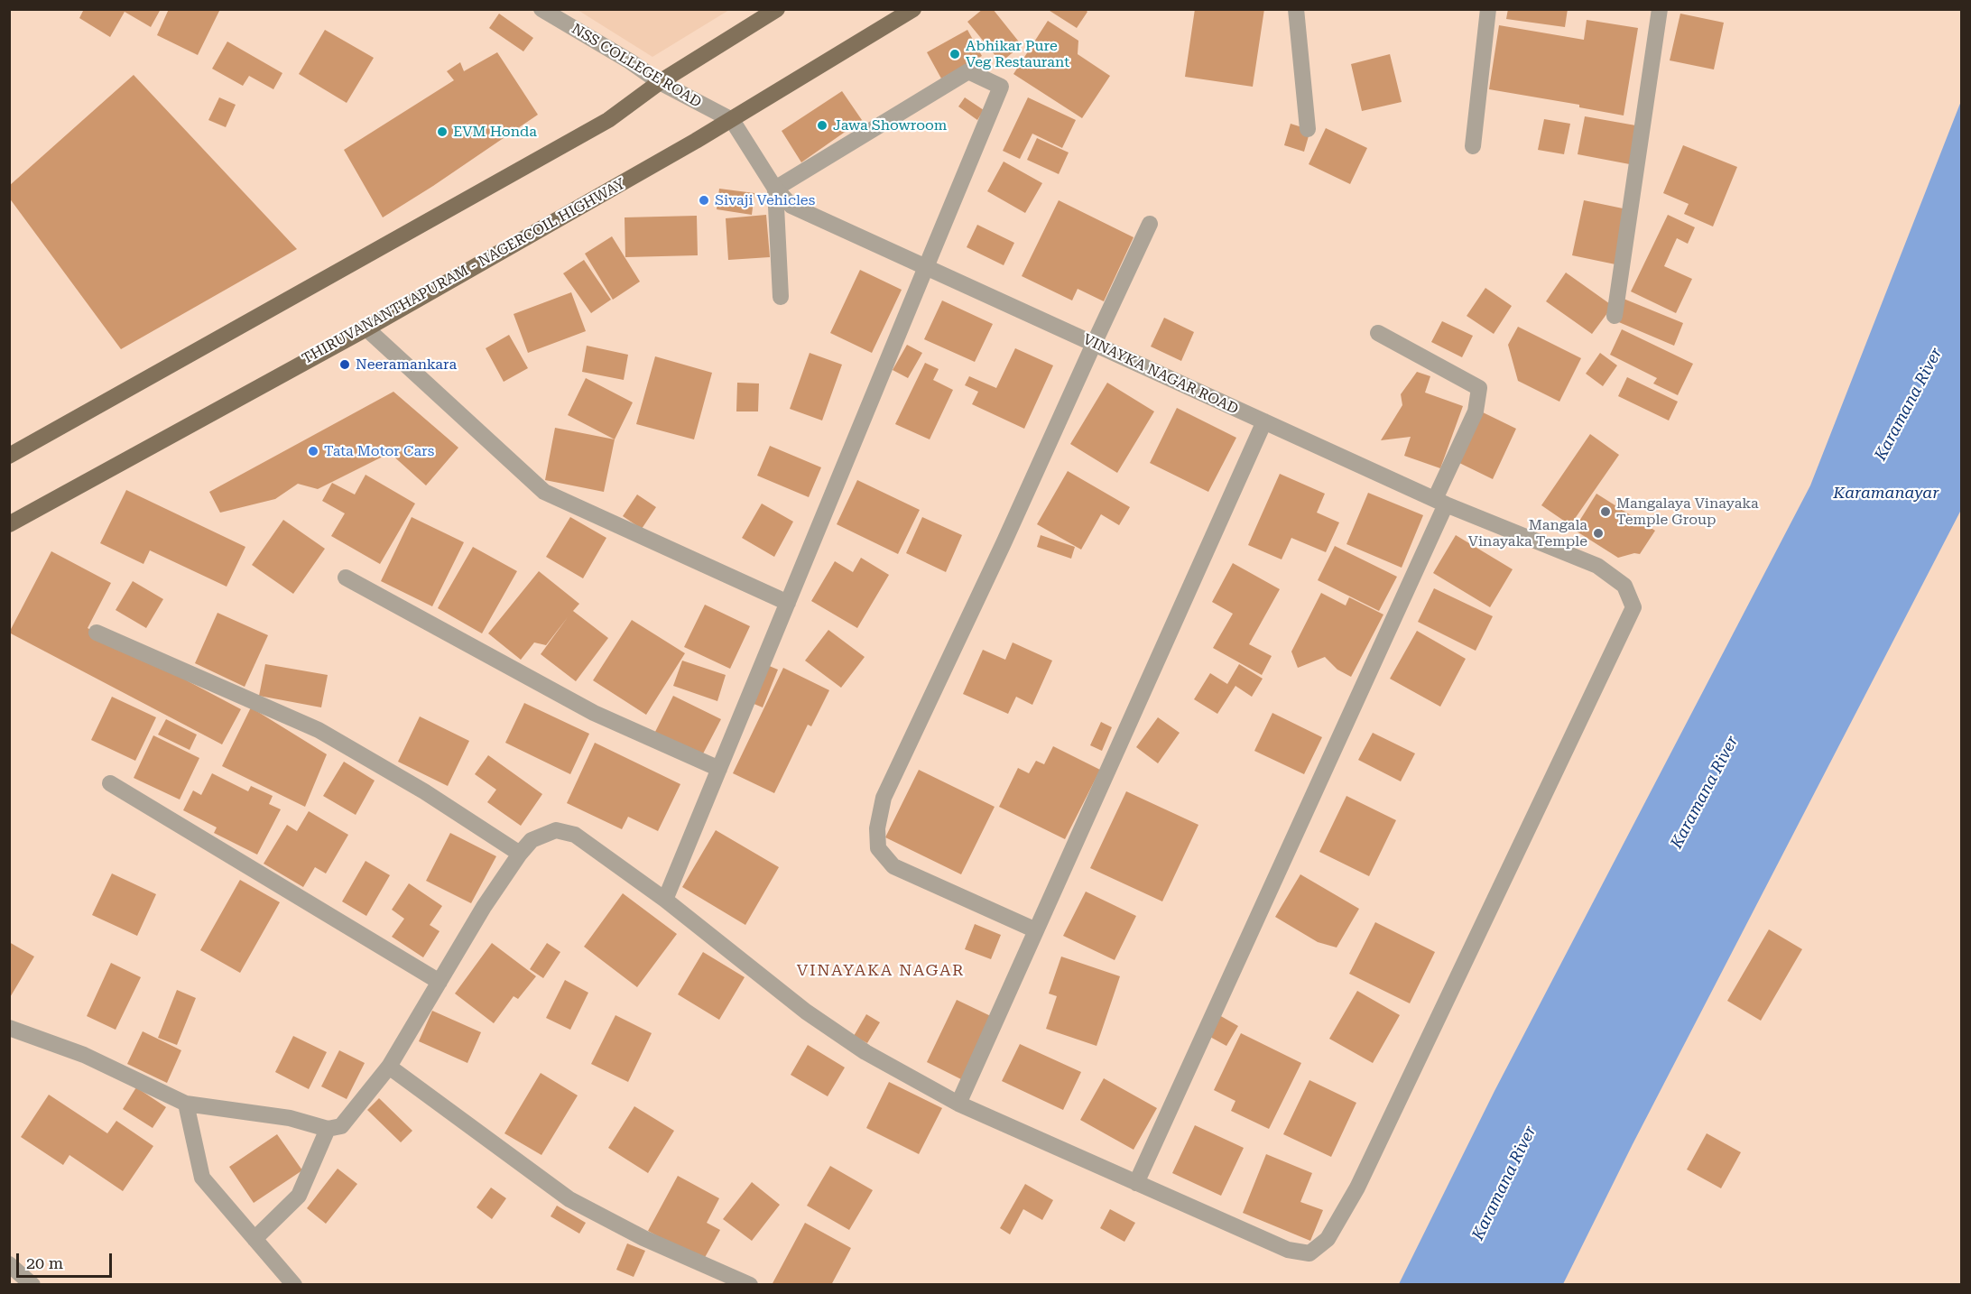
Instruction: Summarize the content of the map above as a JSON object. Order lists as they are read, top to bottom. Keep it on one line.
{"streets":{"main road":["THIRUVANANTHAPURAM - NAGERCOIL HIGHWAY"],"street":["NSS COLLEGE ROAD","VINAYKA NAGAR ROAD"]},"crossings":[["NSS COLLEGE ROAD","THIRUVANANTHAPURAM - NAGERCOIL HIGHWAY"],["NSS COLLEGE ROAD","VINAYKA NAGAR ROAD"],["THIRUVANANTHAPURAM - NAGERCOIL HIGHWAY","VINAYKA NAGAR ROAD"]],"districts":["VINAYAKA NAGAR"],"water":["Karamana River","Karamanayar"],"places":["Abhikar Pure Veg Restaurant","Jawa Showroom","EVM Honda","Sivaji Vehicles","Neeramankara","Tata Motor Cars","Mangalaya Vinayaka Temple Group","Mangala Vinayaka Temple"],"scale_bar":"20 m"}
